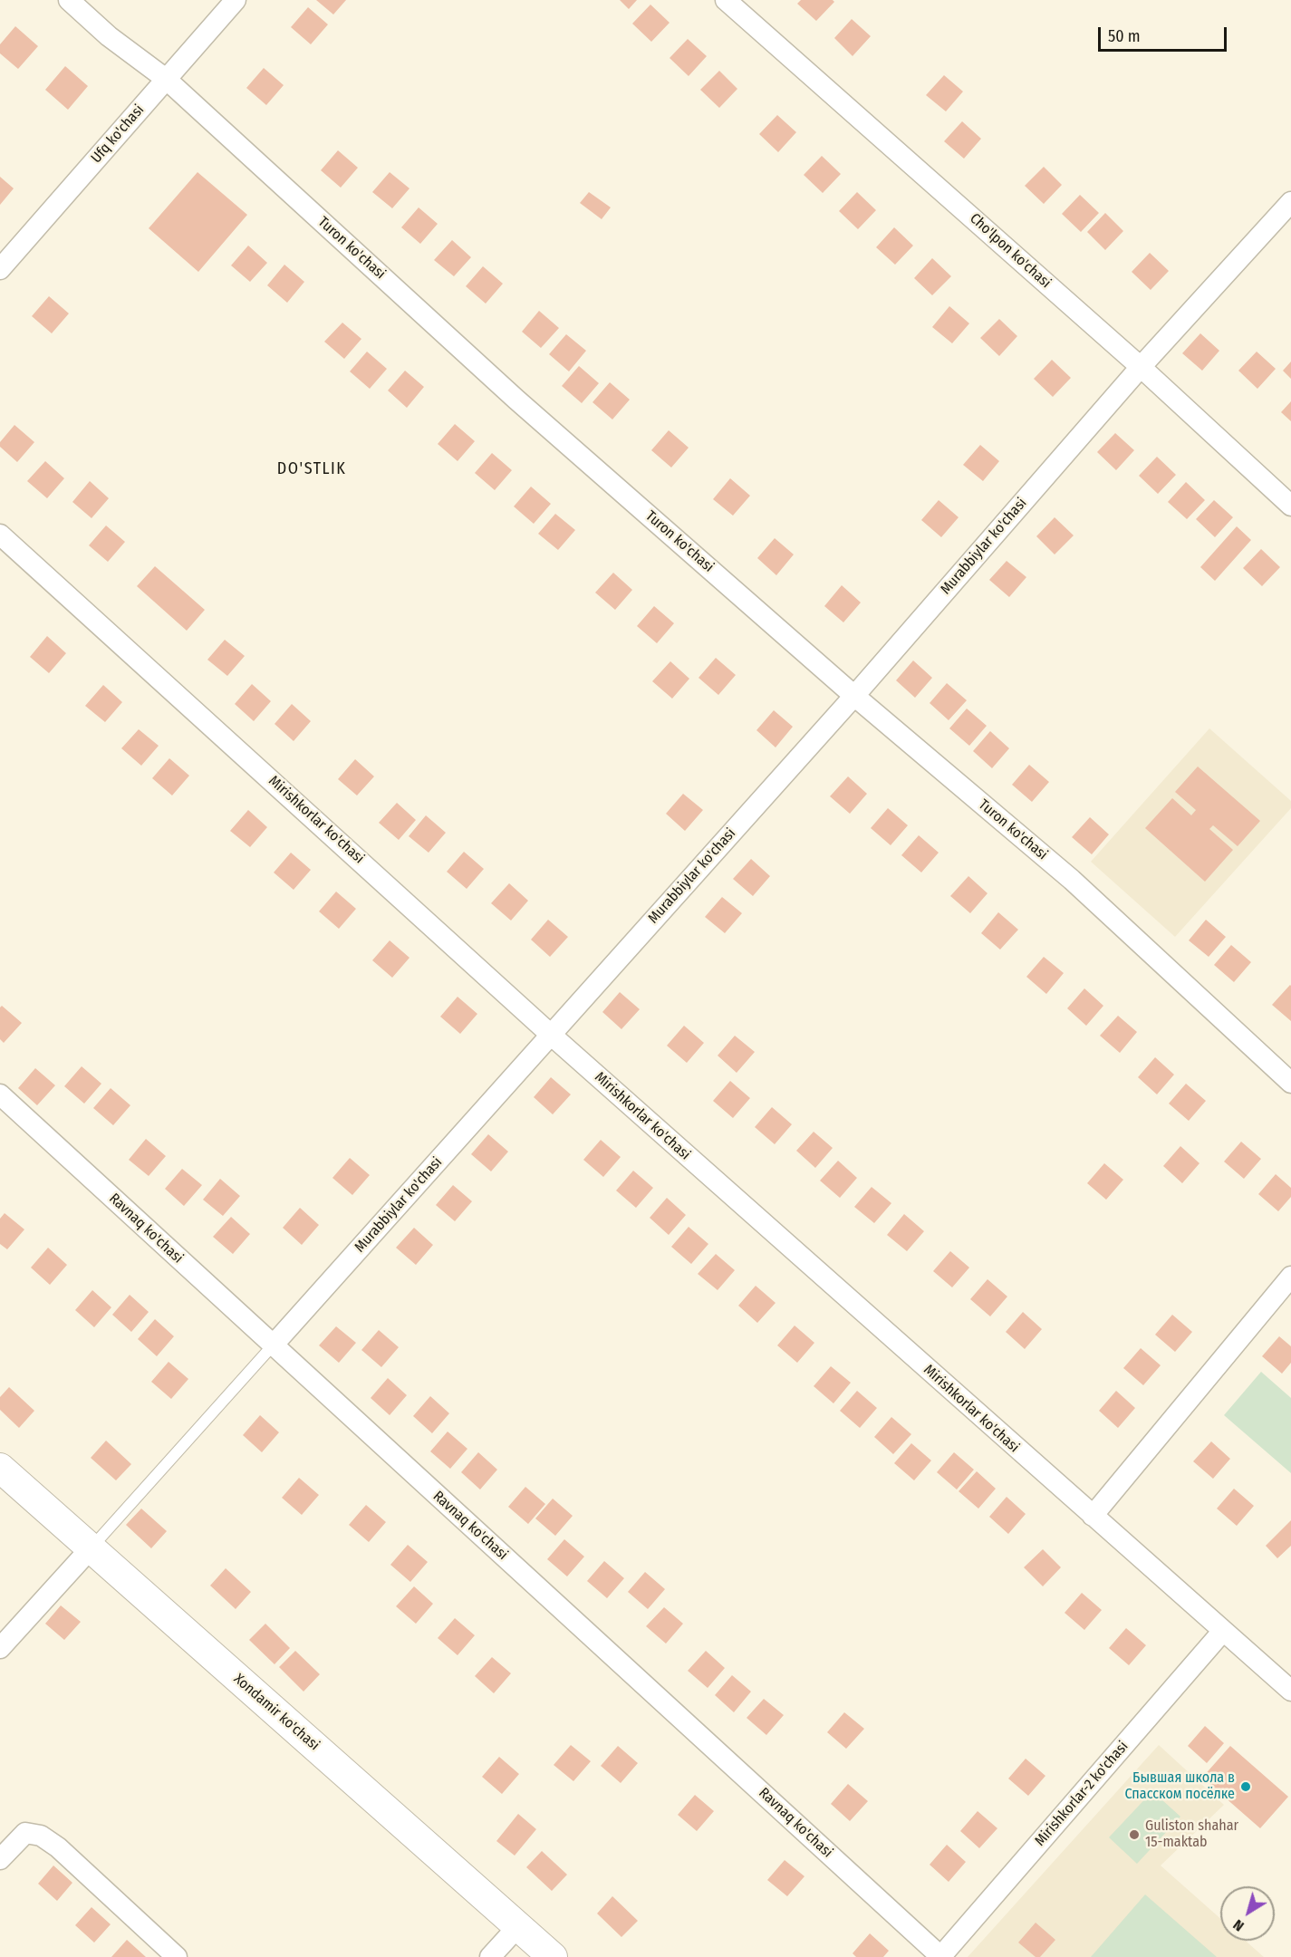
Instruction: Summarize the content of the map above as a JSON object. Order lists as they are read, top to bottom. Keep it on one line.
{"streets":{"main road":["Xondamir ko'chasi"],"street":["Ufq ko'chasi","Turon ko'chasi","Cho'lpon ko'chasi","Murabbiylar ko'chasi","Mirishkorlar ko'chasi","Ravnaq ko'chasi","Mirishkorlar-2 ko'chasi"]},"crossings":[["Ufq ko'chasi","Turon ko'chasi"],["Turon ko'chasi","Murabbiylar ko'chasi"],["Cho'lpon ko'chasi","Murabbiylar ko'chasi"],["Murabbiylar ko'chasi","Mirishkorlar ko'chasi"],["Murabbiylar ko'chasi","Ravnaq ko'chasi"],["Murabbiylar ko'chasi","Xondamir ko'chasi"],["Mirishkorlar ko'chasi","Mirishkorlar-2 ko'chasi"],["Ravnaq ko'chasi","Mirishkorlar-2 ko'chasi"]],"districts":["DO'STLIK"],"places":["Бывшая школа в Спасском посёлке","Guliston shahar 15-maktab"],"scale_bar":"50 m","north":"bottom left"}
